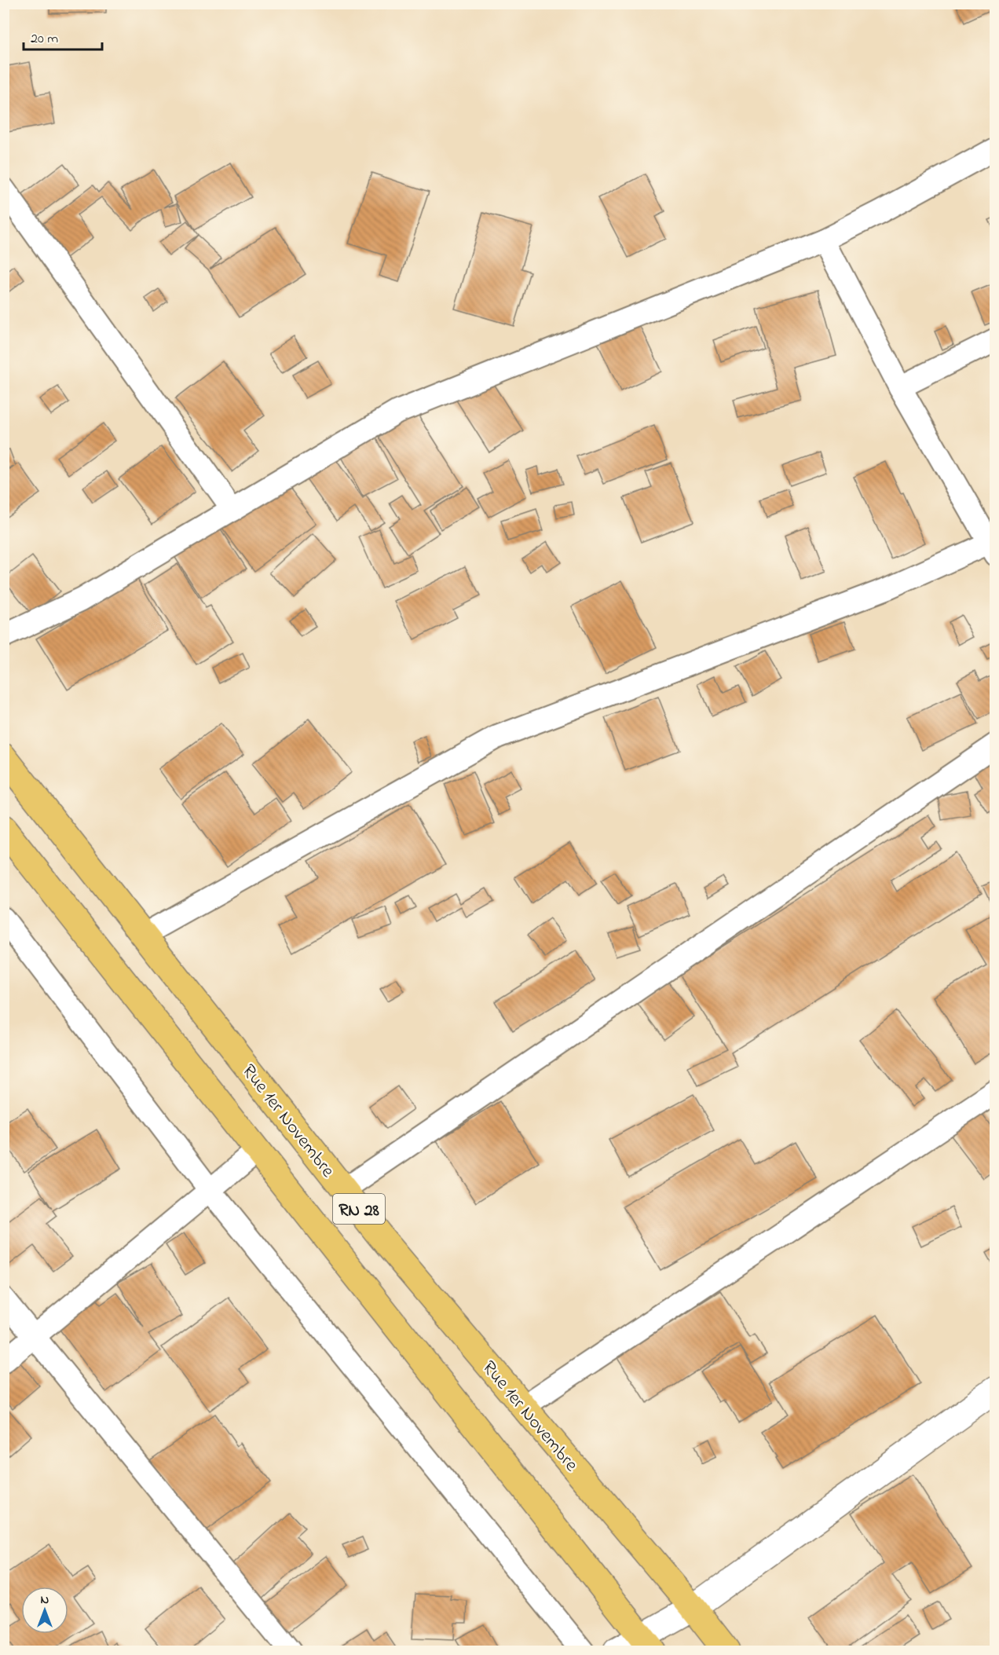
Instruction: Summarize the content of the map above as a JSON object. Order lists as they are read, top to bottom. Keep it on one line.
{"streets":{"main road":["Rue 1er Novembre","RN 28"]},"scale_bar":"20 m","north":"top"}
